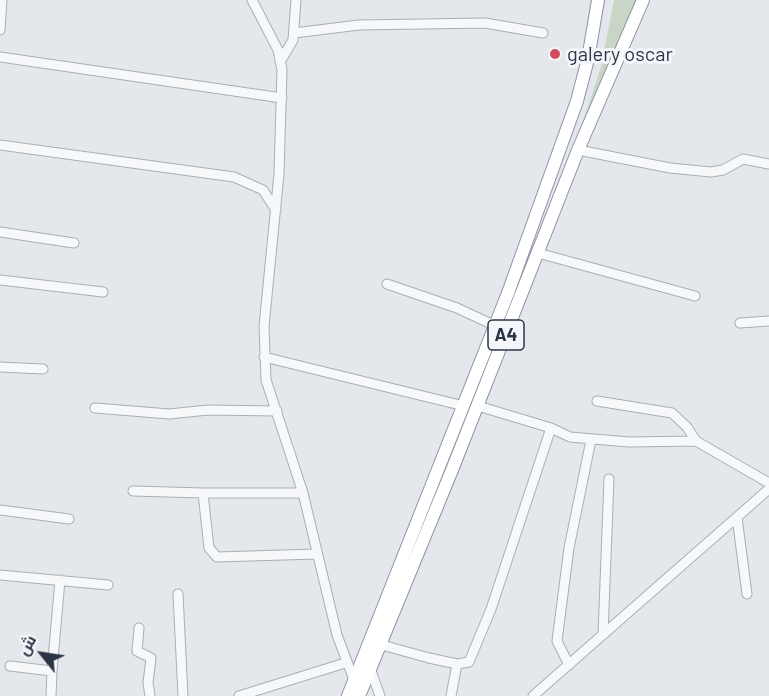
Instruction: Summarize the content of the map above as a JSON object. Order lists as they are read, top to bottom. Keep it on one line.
{"streets":{"highway":["A4"]},"places":["galery oscar"],"north":"top left"}
